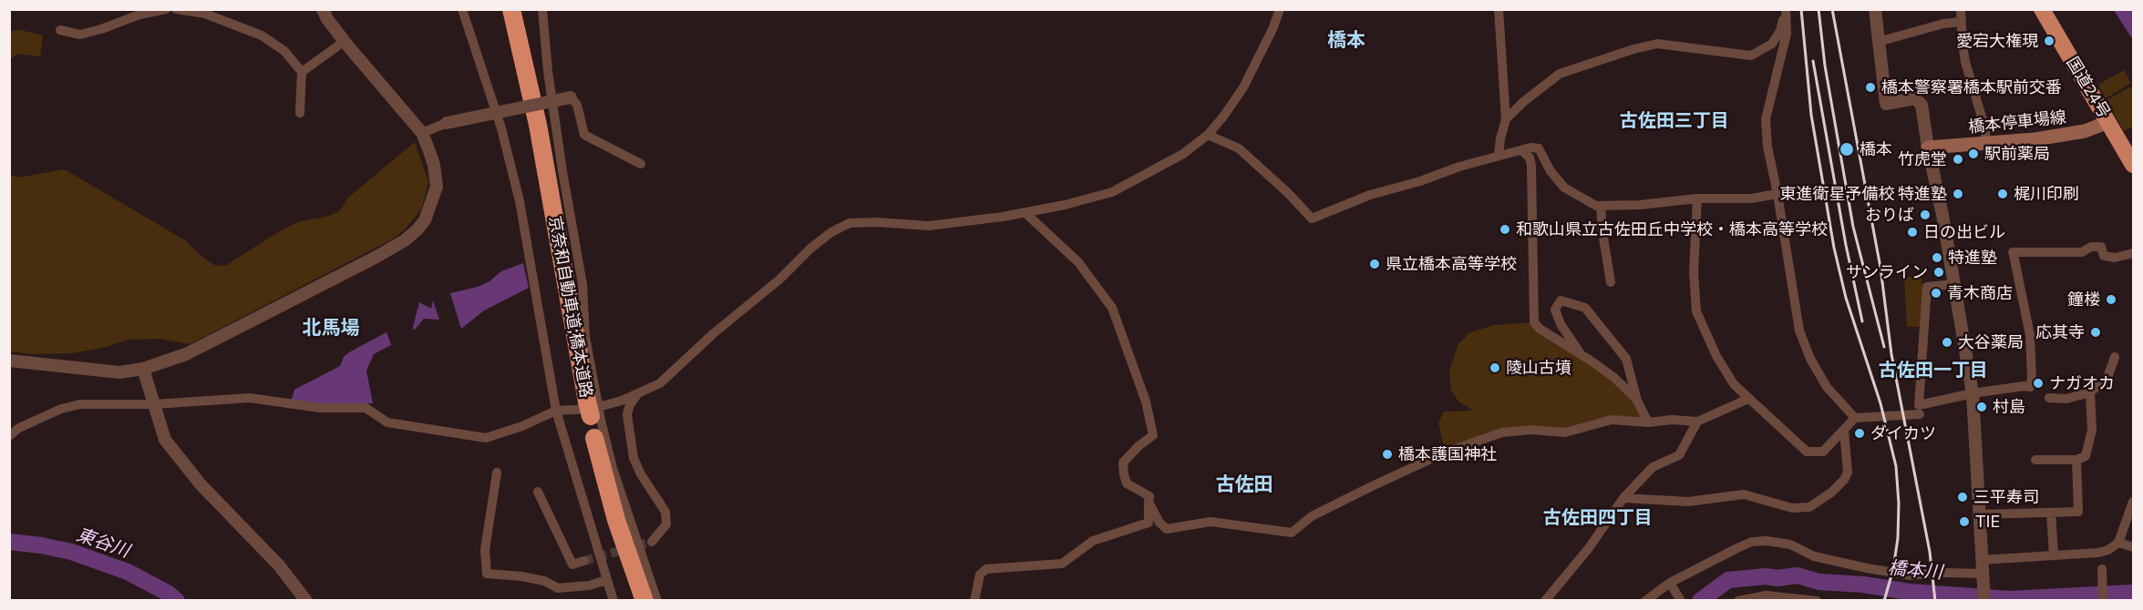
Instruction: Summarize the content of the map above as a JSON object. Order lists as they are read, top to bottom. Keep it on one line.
{"streets":{"highway":["国道24号","京奈和自動車道;橋本道路"],"main road":["橋本停車場線"]},"crossings":[["国道24号","橋本停車場線"]],"districts":["橋本","古佐田三丁目","北馬場","古佐田一丁目","古佐田","古佐田四丁目"],"water":["東谷川","橋本川"],"places":["愛宕大権現","橋本警察署橋本駅前交番","橋本","駅前薬局","竹虎堂","東進衛星予備校 特進塾","梶川印刷","おりば","和歌山県立古佐田丘中学校・橋本高等学校","日の出ビル","特進塾","県立橋本高等学校","サンライン","青木商店","鐘楼","応其寺","大谷薬局","陵山古墳","ナガオカ","村島","ダイカツ","橋本護国神社","三平寿司","TIE"]}
